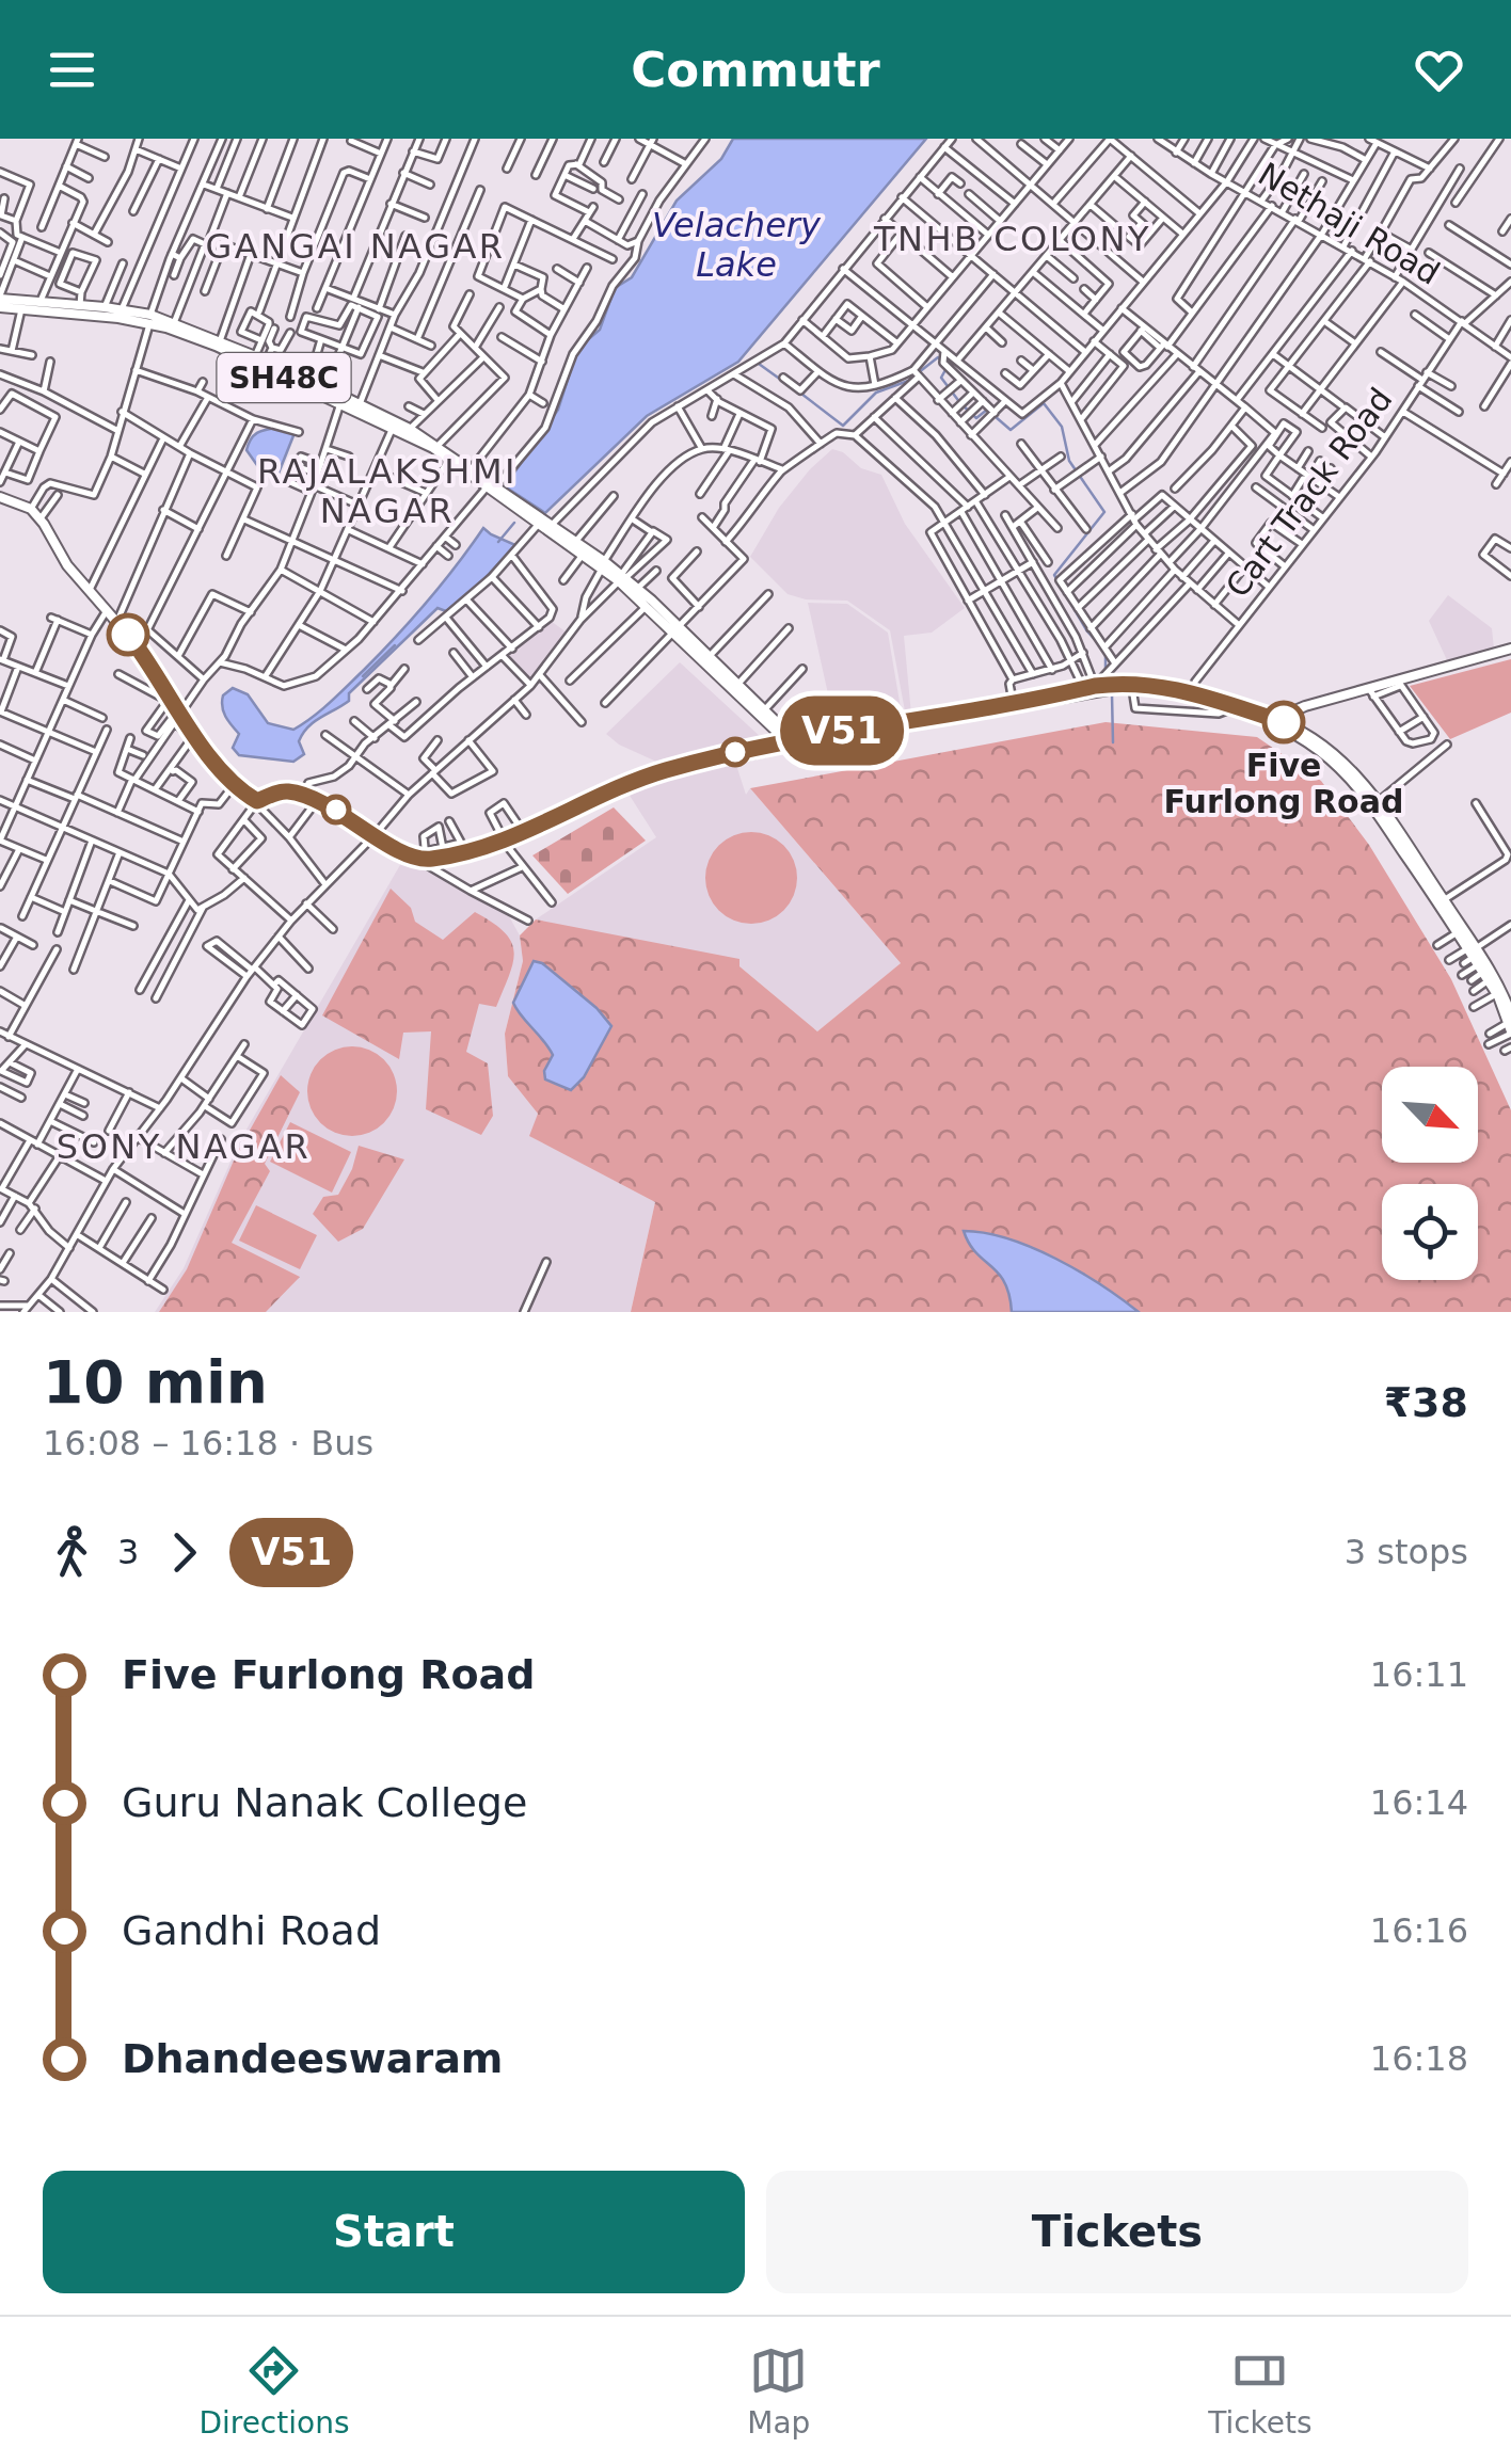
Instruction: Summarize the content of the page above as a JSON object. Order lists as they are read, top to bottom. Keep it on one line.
{"streets":{"main road":["SH48C"],"street":["Nethaji Road","Cart Track Road"]},"crossings":[["Nethaji Road","Cart Track Road"]],"districts":["TNHB COLONY","GANGAI NAGAR","RAJALAKSHMI NAGAR","SONY NAGAR"],"water":["Velachery Lake"],"places":["Five Furlong Road"],"lines":["bus line V51"],"north":"bottom right","page":{"header":"Commutr","on_map":"V51","heading":["10 min","16:08 – 16:18 · Bus","₹38"],"legs":["3","V51","3 stops"],"list":[{"name":"Five Furlong Road","value":"16:11"},{"name":"Guru Nanak College","value":"16:14"},{"name":"Gandhi Road","value":"16:16"},{"name":"Dhandeeswaram","value":"16:18"}],"buttons":["Start","Tickets"],"tabs":["Directions","Map","Tickets"]}}
